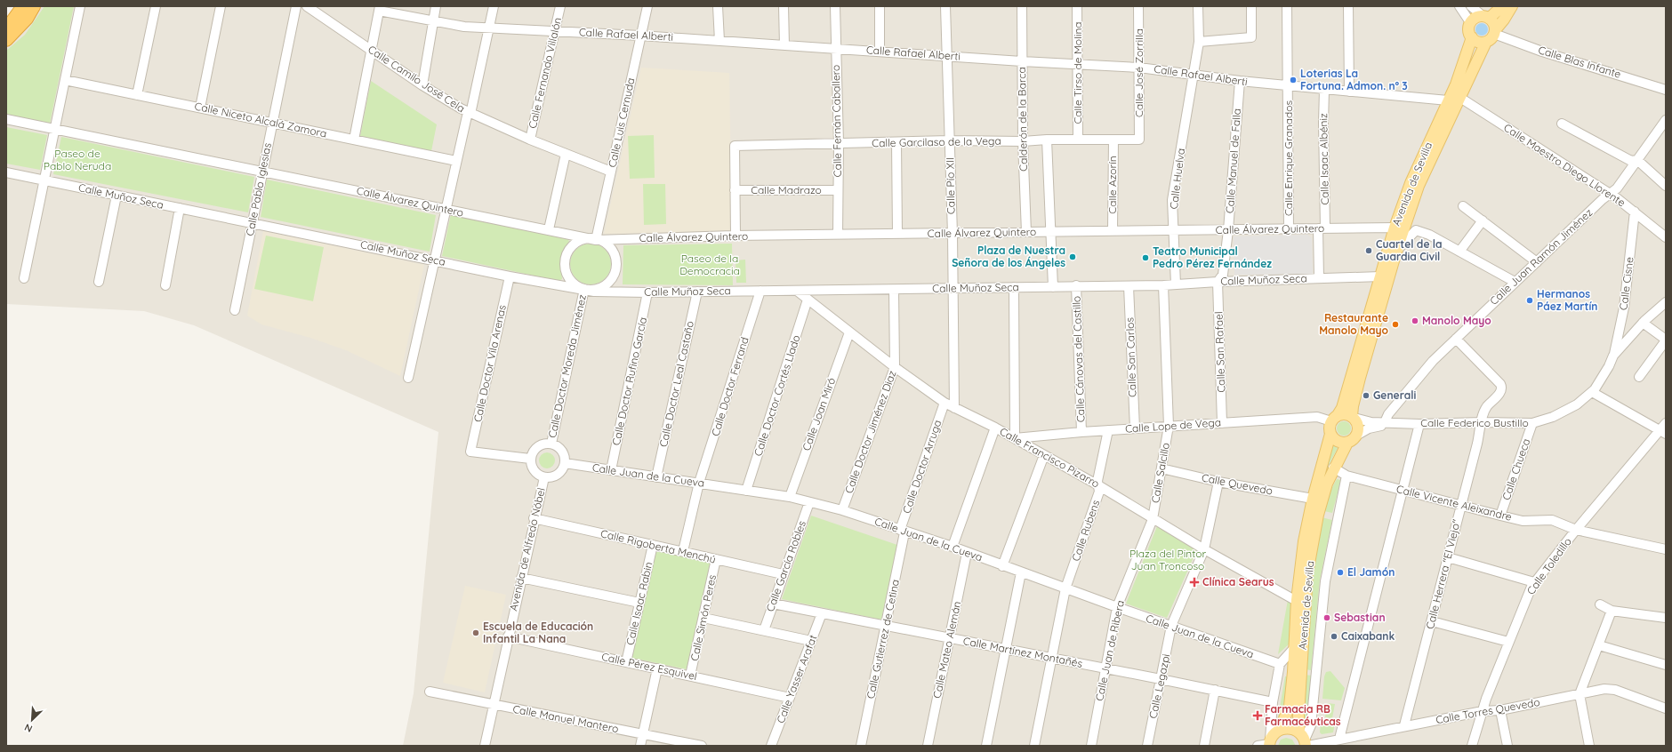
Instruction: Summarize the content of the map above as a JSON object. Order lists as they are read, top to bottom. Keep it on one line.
{"streets":{"main road":["Avenida de Sevilla"],"street":["Calle Rafael Alberti","Calle Blas Infante","Calle Fernando Villalón","Calle Tirso de Molina","Calle José Zorrilla","Calle Camilo José Cela","Calderón de la Barca","Calle Niceto Alcalá Zamora","Calle Fernán Caballero","Calle Luis Cernuda","Calle Garcilaso de la Vega","Calle Enrique Granados","Calle Isaac Albéniz","Calle Manuel de Falla","Calle Maestro Diego Llorente","Calle Huelva","Calle Azorín","Calle Pío XII","Calle Pablo Iglesias","Calle Madrazo","Calle Muñoz Seca","Calle Álvarez Quintero","Calle Juan Ramón Jiménez","Calle Cisne","Calle San Rafael","Calle San Carlos","Calle Cánovas del Castillo","Calle Doctor Vila Arenas","Calle Doctor Moreda Jiménez","Calle Doctor Rufino García","Calle Doctor Leal Castaño","Calle Doctor Ferrand","Calle Doctor Cortés Llado","Calle Joan Miró","Calle Federico Bustillo","Calle Lope de Vega","Calle Doctor Jiménez Diaz","Calle Francisco Pizarro","Calle Doctor Arruga","Calle Chueca","Calle Salcillo","Calle Juan de la Cueva","Calle Quevedo","Calle Vicente Aleixandre","Calle Rubens","Calle Rigoberta Menchú","Avenida de Alfredo Nóbel","Calle García Robles","Calle Toledillo","Calle Herrera \"El Viejo\"","Calle Isaac Rabin","Calle Simón Peres","Calle Gutierrez de Cetina","Calle Mateo Alemán","Calle Juan de Ribera","Calle Martínez Montañés","Calle Pérez Esquivel","Calle Yasser Arafat","Calle Legazpi","Calle Torres Quevedo","Calle Manuel Mantero"]},"crossings":[["Calle Rafael Alberti","Calle Fernando Villalón"],["Calle Rafael Alberti","Calle Tirso de Molina"],["Calle Rafael Alberti","Calle José Zorrilla"],["Calle Rafael Alberti","Calderón de la Barca"],["Calle Rafael Alberti","Calle Fernán Caballero"],["Calle Rafael Alberti","Calle Luis Cernuda"],["Calle Rafael Alberti","Calle Enrique Granados"],["Calle Rafael Alberti","Calle Isaac Albéniz"],["Calle Rafael Alberti","Calle Manuel de Falla"],["Calle Rafael Alberti","Calle Huelva"],["Calle Rafael Alberti","Avenida de Sevilla"],["Calle Rafael Alberti","Calle Pío XII"],["Calle Blas Infante","Avenida de Sevilla"],["Calle Fernando Villalón","Calle Camilo José Cela"],["Calle Tirso de Molina","Calle Garcilaso de la Vega"],["Calle José Zorrilla","Calle Garcilaso de la Vega"],["Calle Camilo José Cela","Calle Luis Cernuda"],["Calderón de la Barca","Calle Garcilaso de la Vega"],["Calderón de la Barca","Calle Álvarez Quintero"],["Calle Niceto Alcalá Zamora","Calle Pablo Iglesias"],["Calle Fernán Caballero","Calle Garcilaso de la Vega"],["Calle Fernán Caballero","Calle Madrazo"],["Calle Fernán Caballero","Calle Álvarez Quintero"],["Calle Luis Cernuda","Calle Muñoz Seca"],["Calle Luis Cernuda","Calle Álvarez Quintero"],["Calle Luis Cernuda","Calle Doctor Moreda Jiménez"],["Calle Garcilaso de la Vega","Calle Azorín"],["Calle Garcilaso de la Vega","Calle Pío XII"],["Calle Garcilaso de la Vega","Calle Madrazo"],["Calle Enrique Granados","Calle Álvarez Quintero"],["Calle Isaac Albéniz","Calle Muñoz Seca"],["Calle Isaac Albéniz","Calle Álvarez Quintero"],["Calle Manuel de Falla","Calle Muñoz Seca"],["Calle Manuel de Falla","Calle Álvarez Quintero"],["Calle Manuel de Falla","Calle San Rafael"],["Calle Maestro Diego Llorente","Avenida de Sevilla"],["Calle Maestro Diego Llorente","Calle Juan Ramón Jiménez"],["Calle Maestro Diego Llorente","Calle Cisne"],["Calle Huelva","Calle Muñoz Seca"],["Calle Huelva","Calle Álvarez Quintero"],["Avenida de Sevilla","Calle Muñoz Seca"],["Avenida de Sevilla","Calle Álvarez Quintero"],["Avenida de Sevilla","Calle Federico Bustillo"],["Avenida de Sevilla","Calle Lope de Vega"],["Avenida de Sevilla","Calle Francisco Pizarro"],["Avenida de Sevilla","Calle Juan de la Cueva"],["Avenida de Sevilla","Calle Quevedo"],["Avenida de Sevilla","Calle Vicente Aleixandre"],["Avenida de Sevilla","Calle Torres Quevedo"],["Calle Azorín","Calle Álvarez Quintero"],["Calle Pío XII","Calle Muñoz Seca"],["Calle Pío XII","Calle Álvarez Quintero"],["Calle Pío XII","Calle Francisco Pizarro"],["Calle Pablo Iglesias","Calle Muñoz Seca"],["Calle Pablo Iglesias","Calle Álvarez Quintero"],["Calle Muñoz Seca","Calle Álvarez Quintero"],["Calle Muñoz Seca","Calle San Rafael"],["Calle Muñoz Seca","Calle San Carlos"],["Calle Muñoz Seca","Calle Cánovas del Castillo"],["Calle Muñoz Seca","Calle Doctor Vila Arenas"],["Calle Muñoz Seca","Calle Doctor Moreda Jiménez"],["Calle Muñoz Seca","Calle Doctor Rufino García"],["Calle Muñoz Seca","Calle Doctor Leal Castaño"],["Calle Muñoz Seca","Calle Doctor Ferrand"],["Calle Muñoz Seca","Calle Doctor Jiménez Diaz"],["Calle Muñoz Seca","Calle Francisco Pizarro"],["Calle Muñoz Seca","Calle Salcillo"],["Calle Álvarez Quintero","Calle Doctor Moreda Jiménez"],["Calle Juan Ramón Jiménez","Calle Federico Bustillo"],["Calle Juan Ramón Jiménez","Calle Herrera \"El Viejo\""],["Calle Cisne","Calle Federico Bustillo"],["Calle San Rafael","Calle Lope de Vega"],["Calle San Carlos","Calle Lope de Vega"],["Calle Cánovas del Castillo","Calle Lope de Vega"],["Calle Doctor Vila Arenas","Calle Doctor Moreda Jiménez"],["Calle Doctor Vila Arenas","Calle Juan de la Cueva"],["Calle Doctor Vila Arenas","Avenida de Alfredo Nóbel"],["Calle Doctor Moreda Jiménez","Calle Juan de la Cueva"],["Calle Doctor Moreda Jiménez","Avenida de Alfredo Nóbel"],["Calle Doctor Rufino García","Calle Juan de la Cueva"],["Calle Doctor Leal Castaño","Calle Juan de la Cueva"],["Calle Doctor Ferrand","Calle Juan de la Cueva"],["Calle Doctor Ferrand","Calle Rigoberta Menchú"],["Calle Doctor Cortés Llado","Calle Francisco Pizarro"],["Calle Doctor Cortés Llado","Calle Juan de la Cueva"],["Calle Joan Miró","Calle Francisco Pizarro"],["Calle Joan Miró","Calle Juan de la Cueva"],["Calle Federico Bustillo","Calle Lope de Vega"],["Calle Federico Bustillo","Calle Chueca"],["Calle Federico Bustillo","Calle Herrera \"El Viejo\""],["Calle Lope de Vega","Calle Francisco Pizarro"],["Calle Lope de Vega","Calle Salcillo"],["Calle Lope de Vega","Calle Rubens"],["Calle Doctor Jiménez Diaz","Calle Francisco Pizarro"],["Calle Doctor Jiménez Diaz","Calle Juan de la Cueva"],["Calle Francisco Pizarro","Calle Doctor Arruga"],["Calle Francisco Pizarro","Calle Salcillo"],["Calle Francisco Pizarro","Calle Rubens"],["Calle Francisco Pizarro","Calle Juan de Ribera"],["Calle Francisco Pizarro","Calle Legazpi"],["Calle Doctor Arruga","Calle Juan de la Cueva"],["Calle Doctor Arruga","Calle Gutierrez de Cetina"],["Calle Chueca","Calle Vicente Aleixandre"],["Calle Salcillo","Calle Quevedo"],["Calle Salcillo","Calle Juan de Ribera"],["Calle Juan de la Cueva","Calle Rubens"],["Calle Juan de la Cueva","Avenida de Alfredo Nóbel"],["Calle Juan de la Cueva","Calle García Robles"],["Calle Juan de la Cueva","Calle Gutierrez de Cetina"],["Calle Juan de la Cueva","Calle Mateo Alemán"],["Calle Juan de la Cueva","Calle Juan de Ribera"],["Calle Juan de la Cueva","Calle Legazpi"],["Calle Quevedo","Calle Legazpi"],["Calle Vicente Aleixandre","Calle Toledillo"],["Calle Vicente Aleixandre","Calle Herrera \"El Viejo\""],["Calle Rubens","Calle Martínez Montañés"],["Calle Rigoberta Menchú","Avenida de Alfredo Nóbel"],["Calle Rigoberta Menchú","Calle García Robles"],["Calle Rigoberta Menchú","Calle Isaac Rabin"],["Calle Rigoberta Menchú","Calle Simón Peres"],["Avenida de Alfredo Nóbel","Calle Pérez Esquivel"],["Avenida de Alfredo Nóbel","Calle Manuel Mantero"],["Calle García Robles","Calle Martínez Montañés"],["Calle Toledillo","Calle Torres Quevedo"],["Calle Herrera \"El Viejo\"","Calle Torres Quevedo"],["Calle Isaac Rabin","Calle Pérez Esquivel"],["Calle Simón Peres","Calle Pérez Esquivel"],["Calle Gutierrez de Cetina","Calle Martínez Montañés"],["Calle Mateo Alemán","Calle Martínez Montañés"],["Calle Juan de Ribera","Calle Martínez Montañés"],["Calle Martínez Montañés","Calle Yasser Arafat"],["Calle Martínez Montañés","Calle Legazpi"],["Calle Pérez Esquivel","Calle Yasser Arafat"]],"parks":["Paseo de Pablo Neruda","Paseo de la Democracia","Plaza del Pintor Juan Troncoso"],"places":{"other":["Loterias La Fortuna. Admon. nº 3","Cuartel de la Guardia Civil","Plaza de Nuestra Señora de los Ángeles","Teatro Municipal Pedro Pérez Fernández","Hermanos Páez Martín","Manolo Mayo","Restaurante Manolo Mayo","Generali","El Jamón","Sebastian","Escuela de Educación Infantil La Nana","Caixabank"],"health":["Clínica Searus","Farmacia RB Farmacéuticas"]},"north":"bottom left"}
